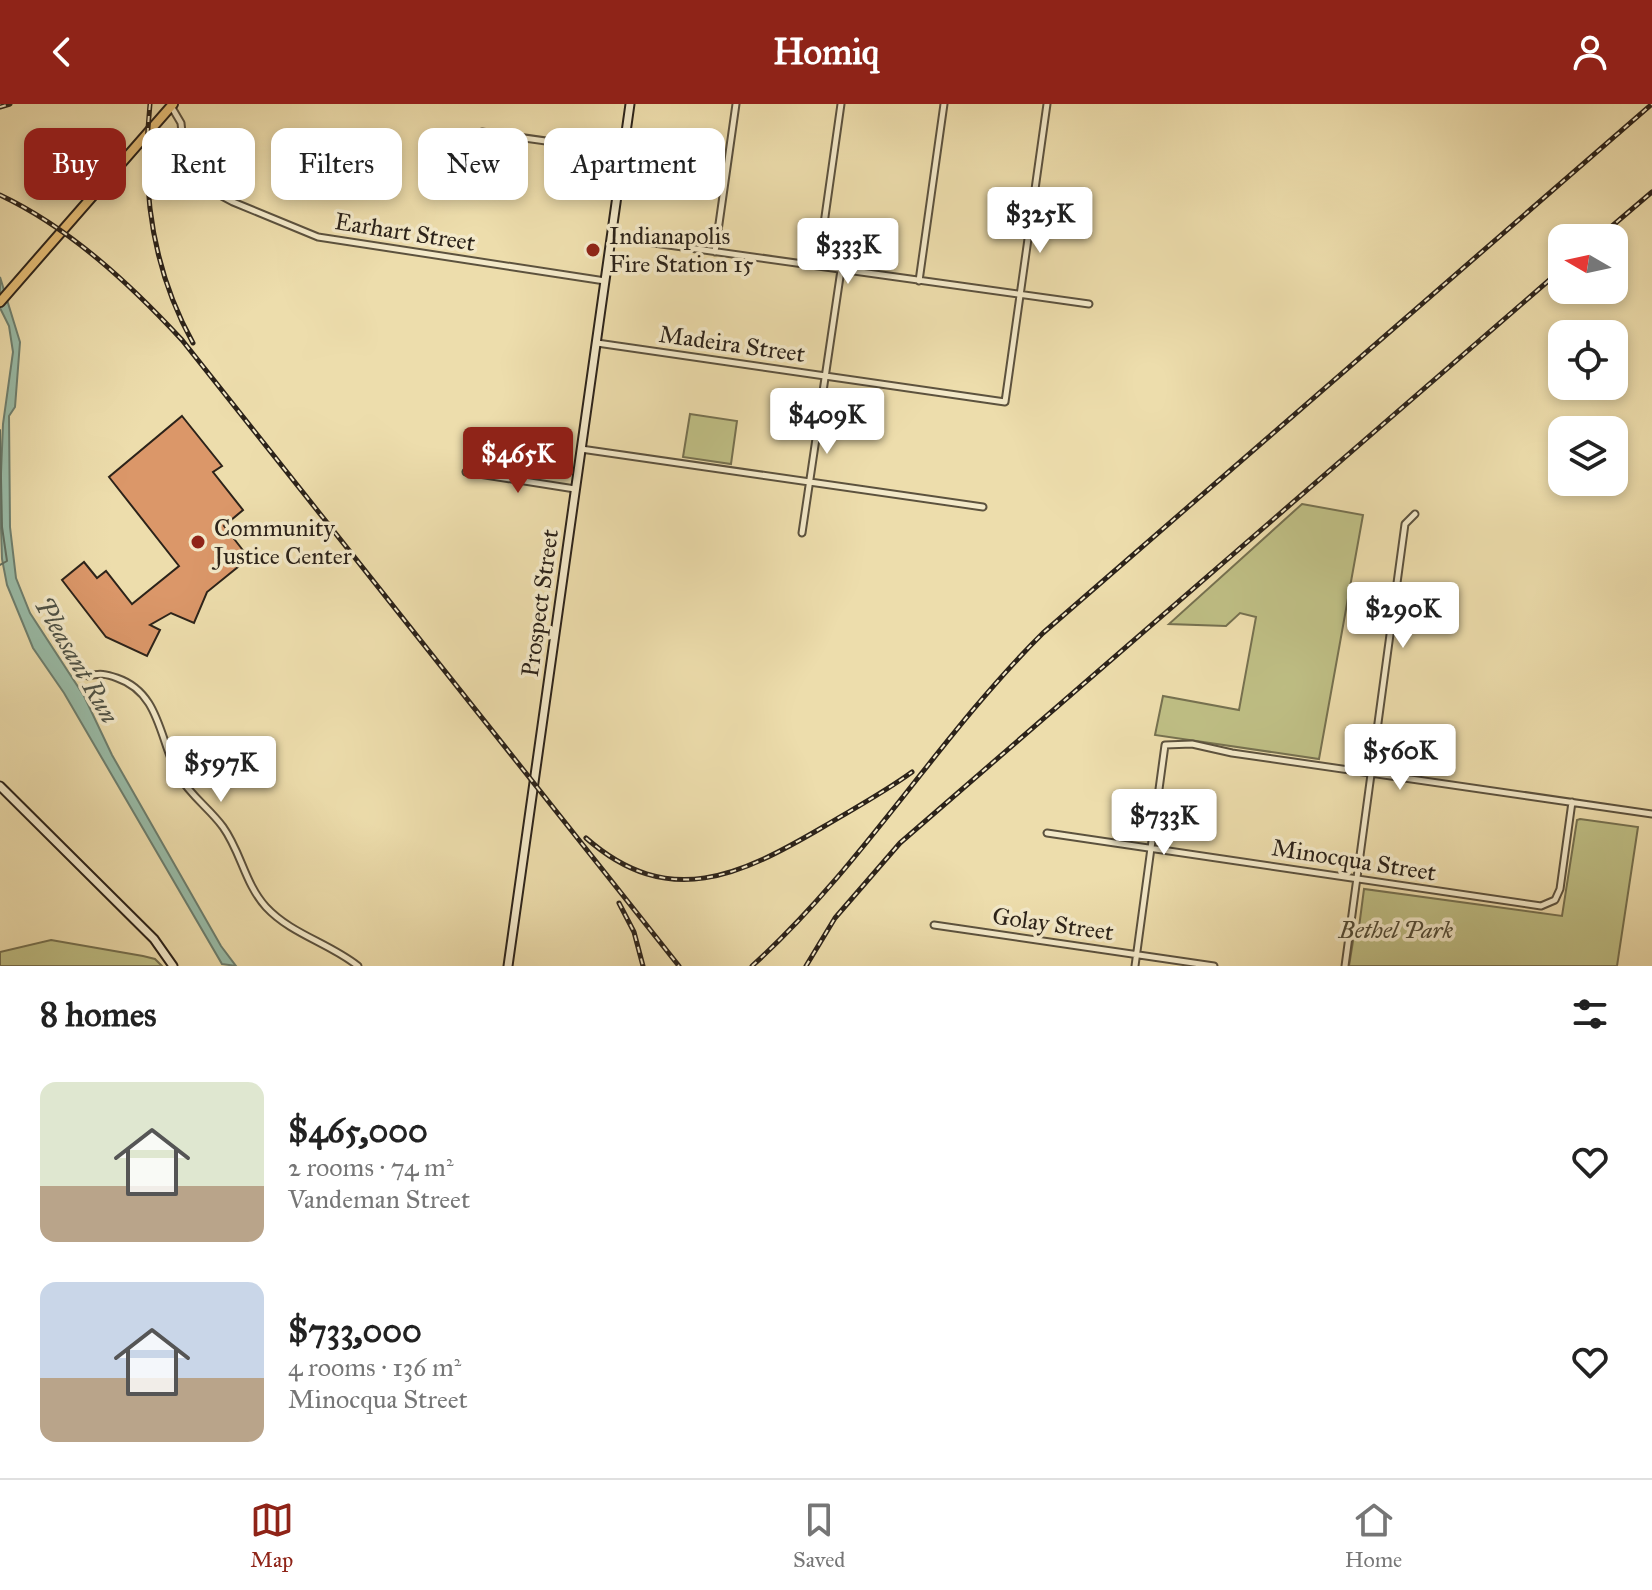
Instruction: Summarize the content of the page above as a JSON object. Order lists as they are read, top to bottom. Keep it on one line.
{"streets":{"main road":["Prospect Street"],"street":["Earhart Street","Madeira Street","Minocqua Street","Golay Street"]},"crossings":[["Earhart Street","Prospect Street"],["Madeira Street","Prospect Street"]],"water":["Pleasant Run"],"parks":["Bethel Park"],"places":["Indianapolis Fire Station 15","Community Justice Center"],"north":"left","page":{"header":"Homiq","chip":["Buy","Rent","Filters","New","Apartment"],"price":["$325K","$333K","$409K","$465K","$290K","$560K","$597K","$733K"],"heading":"8 homes","list":[{"name":"$465,000","note":"2 rooms · 74 m² · Vandeman Street"},{"name":"$733,000","note":"4 rooms · 136 m² · Minocqua Street"}],"tabs":["Map","Saved","Home"]}}
